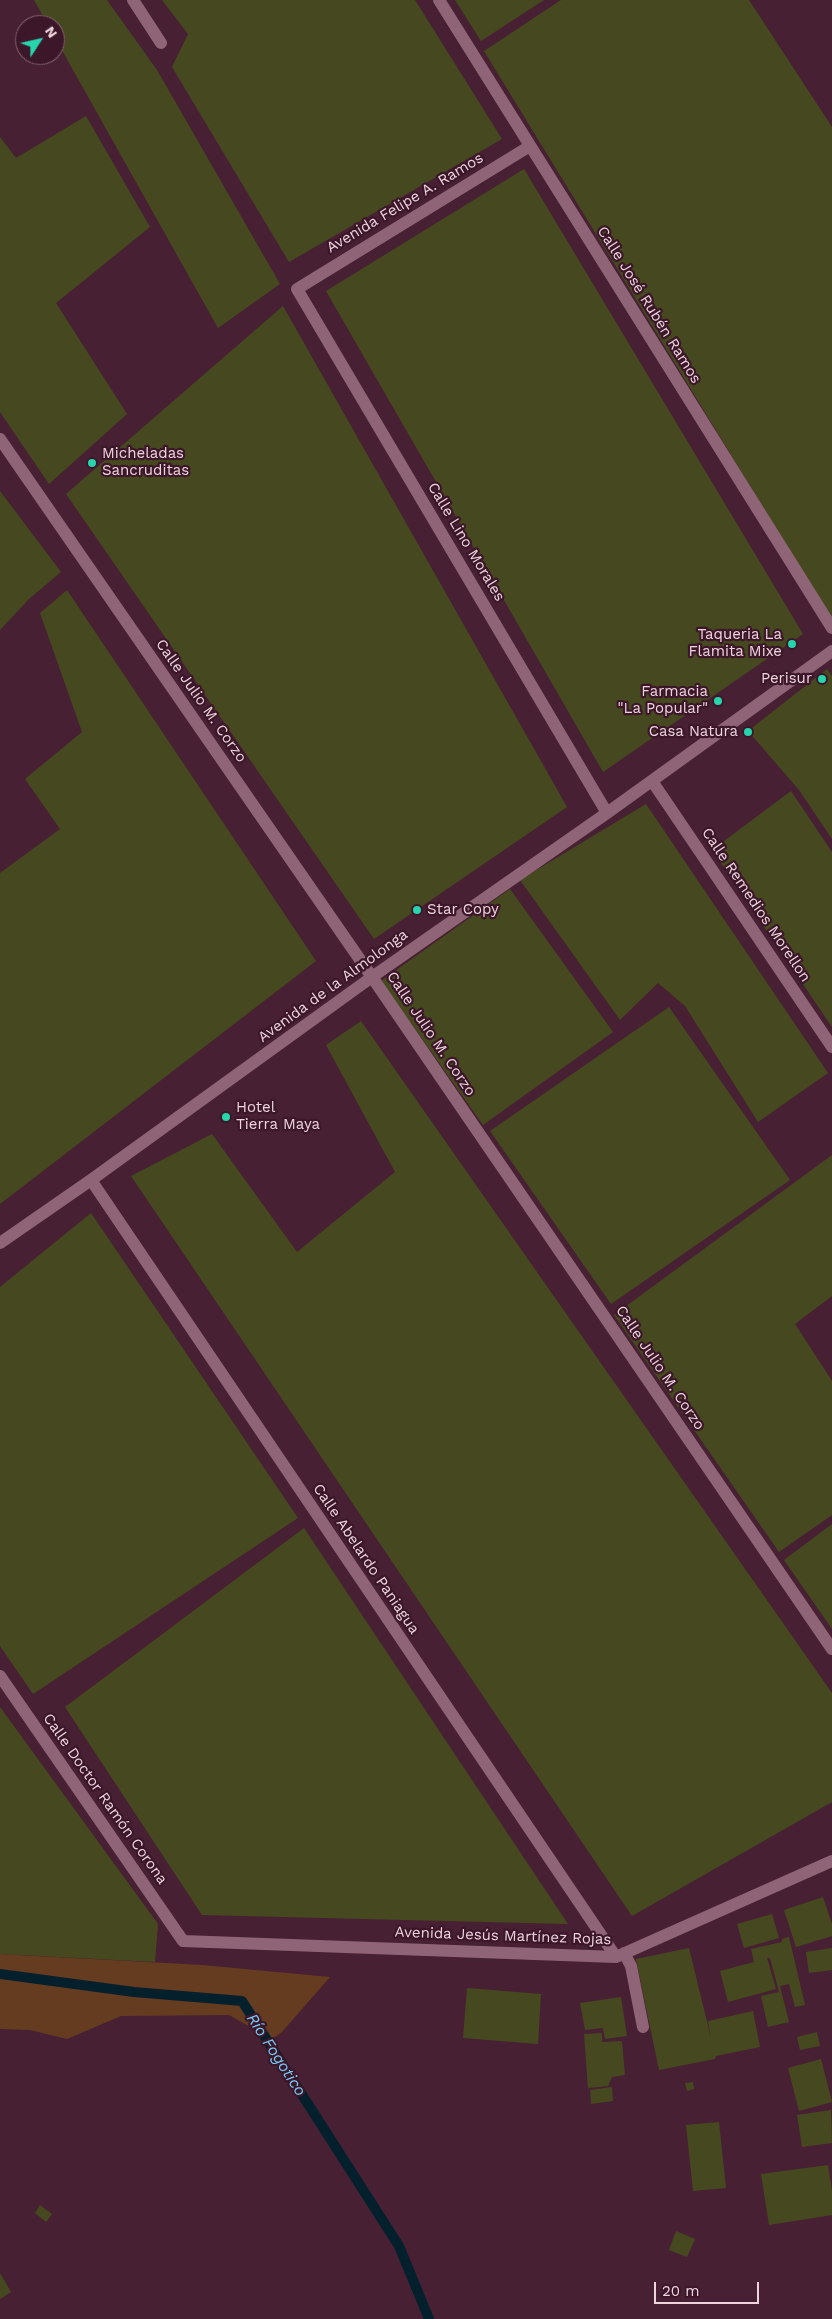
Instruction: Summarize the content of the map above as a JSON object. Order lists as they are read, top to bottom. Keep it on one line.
{"streets":{"street":["Avenida Felipe A. Ramos","Calle José Rubén Ramos","Calle Lino Morales","Calle Julio M. Corzo","Calle Remedios Morellon","Avenida de la Almolonga","Calle Abelardo Paniagua","Calle Doctor Ramón Corona","Avenida Jesús Martínez Rojas"]},"crossings":[["Avenida Felipe A. Ramos","Calle José Rubén Ramos"],["Avenida Felipe A. Ramos","Calle Lino Morales"],["Calle Lino Morales","Avenida de la Almolonga"],["Calle Julio M. Corzo","Avenida de la Almolonga"],["Calle Remedios Morellon","Avenida de la Almolonga"],["Avenida de la Almolonga","Calle Abelardo Paniagua"],["Calle Abelardo Paniagua","Avenida Jesús Martínez Rojas"],["Calle Doctor Ramón Corona","Avenida Jesús Martínez Rojas"]],"water":["Río Fogotico"],"places":["Micheladas Sancruditas","Taqueria La Flamita Mixe","Perisur","Farmacia \"La Popular\"","Casa Natura","Star Copy","Hotel Tierra Maya"],"scale_bar":"20 m","north":"top right"}
